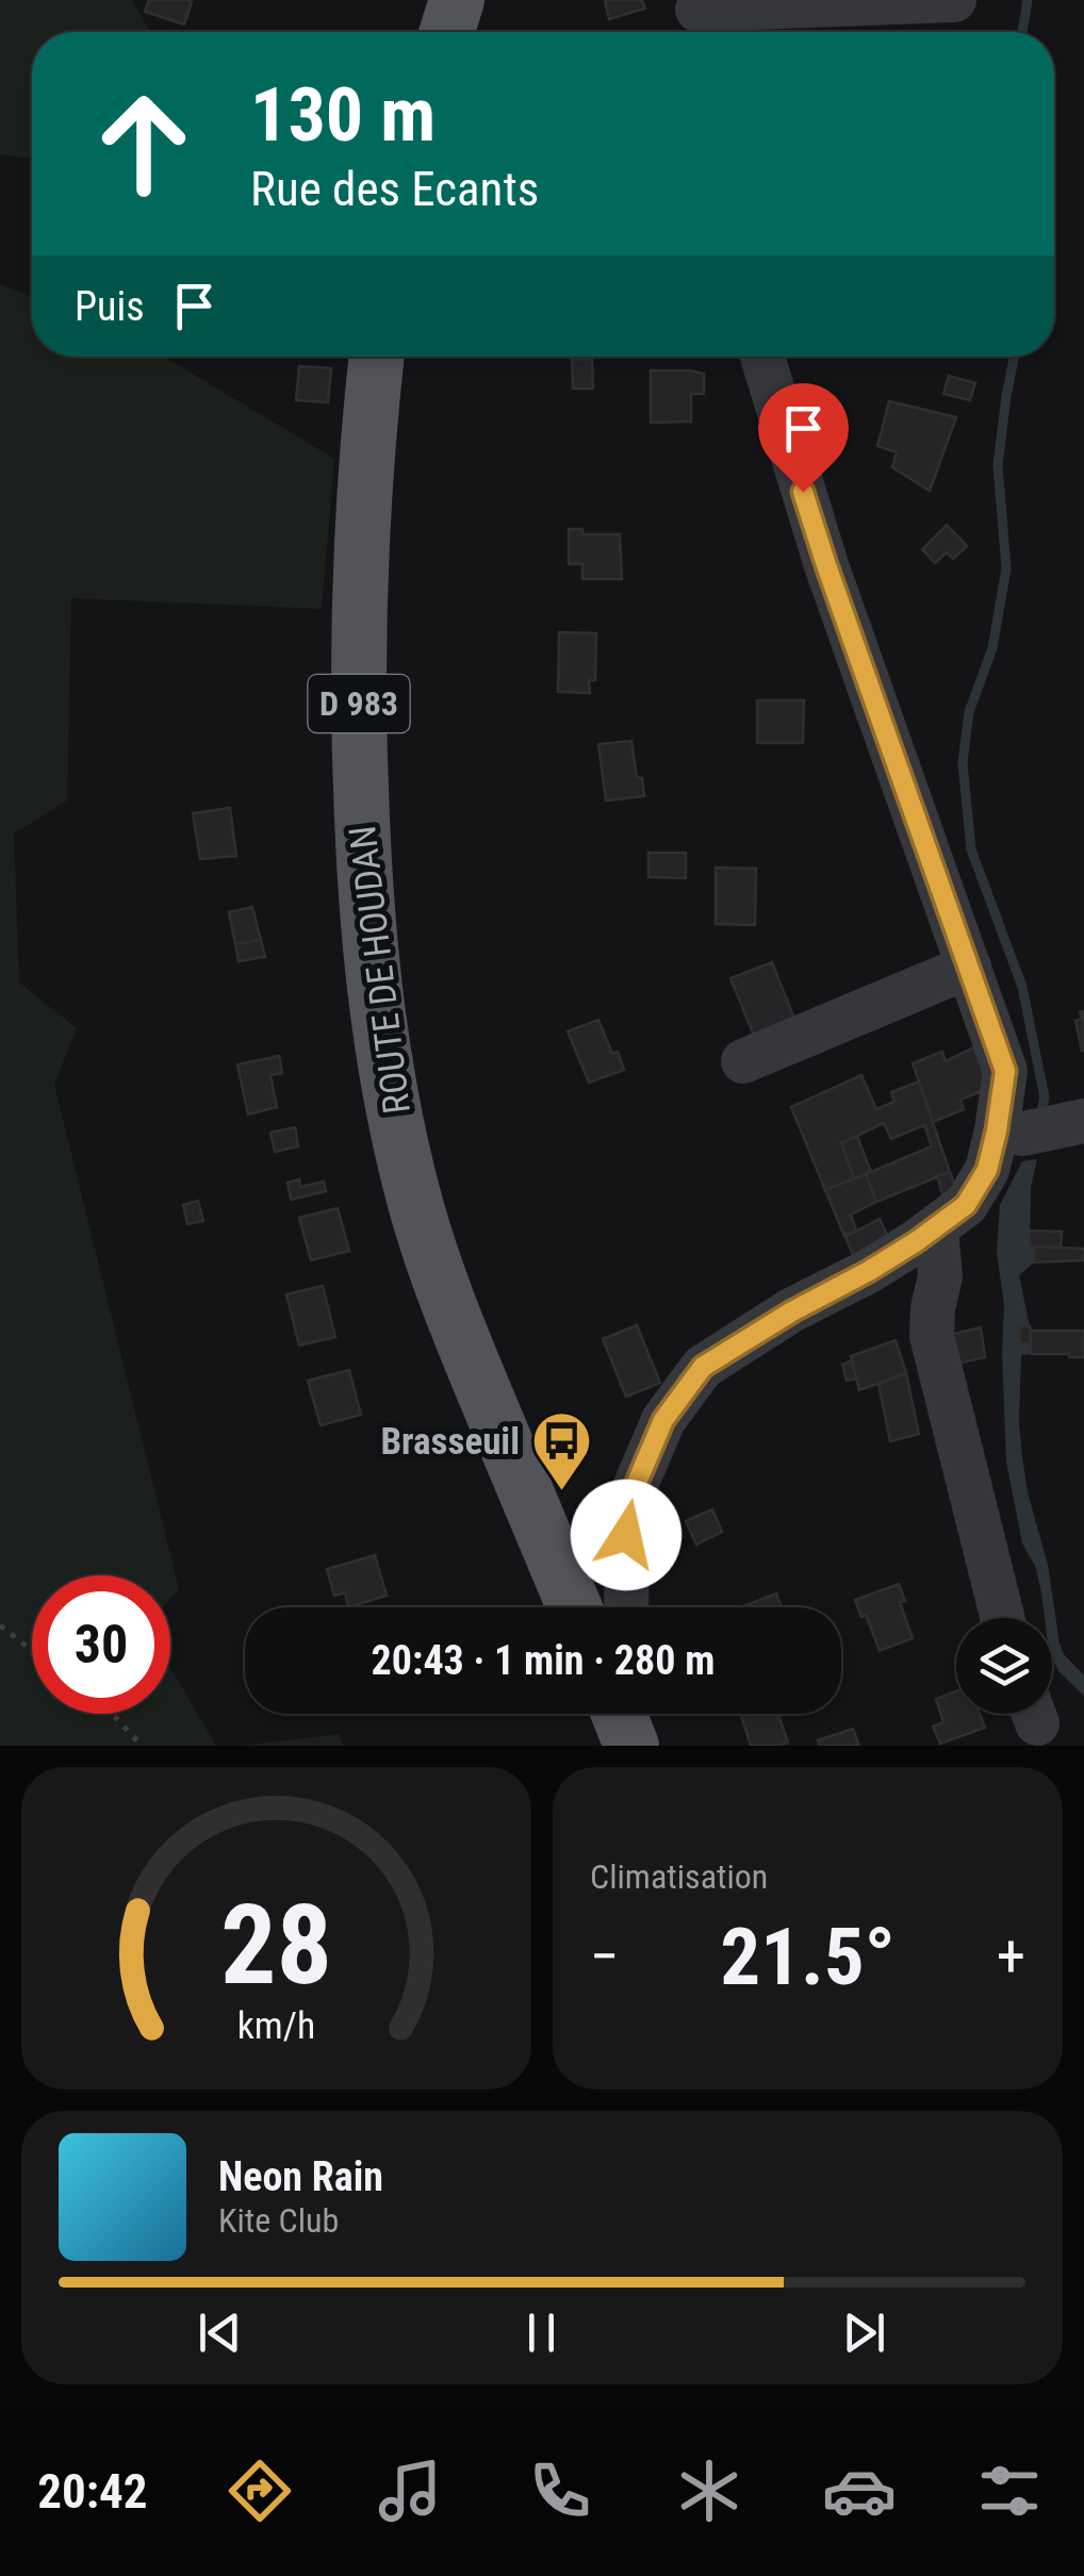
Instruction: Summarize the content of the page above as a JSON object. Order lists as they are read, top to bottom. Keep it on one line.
{"streets":{"main road":["D 983","ROUTE DE HOUDAN"]},"places":{"bus stop":["Brasseuil"]},"page":{"turn":["130 m","Rue des Ecants"],"then":"Puis","limit":"30","trip":"20:43 · 1 min · 280 m","tile":"Climatisation","heat":["−","21.5°","+"],"song":["Neon Rain","Kite Club"],"tabs":"20:42","gauge":["28","km/h"]}}
